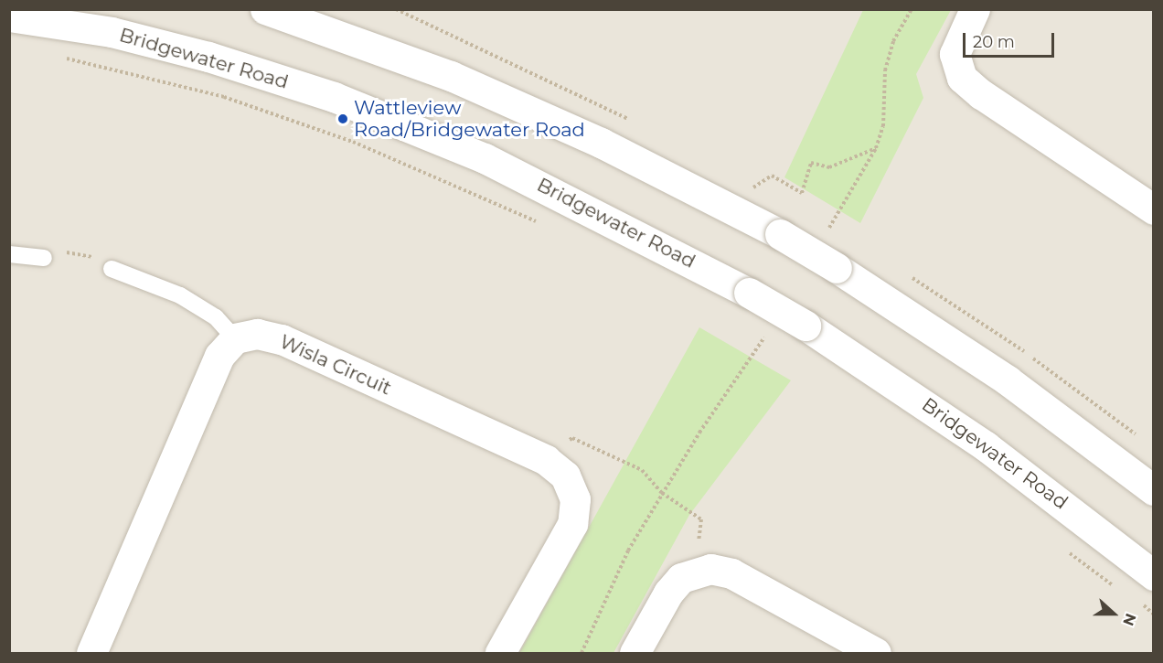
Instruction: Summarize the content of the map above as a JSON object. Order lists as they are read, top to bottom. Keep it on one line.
{"streets":{"street":["Bridgewater Road","Wisla Circuit"]},"places":["Wattleview Road/Bridgewater Road"],"scale_bar":"20 m","north":"right"}
